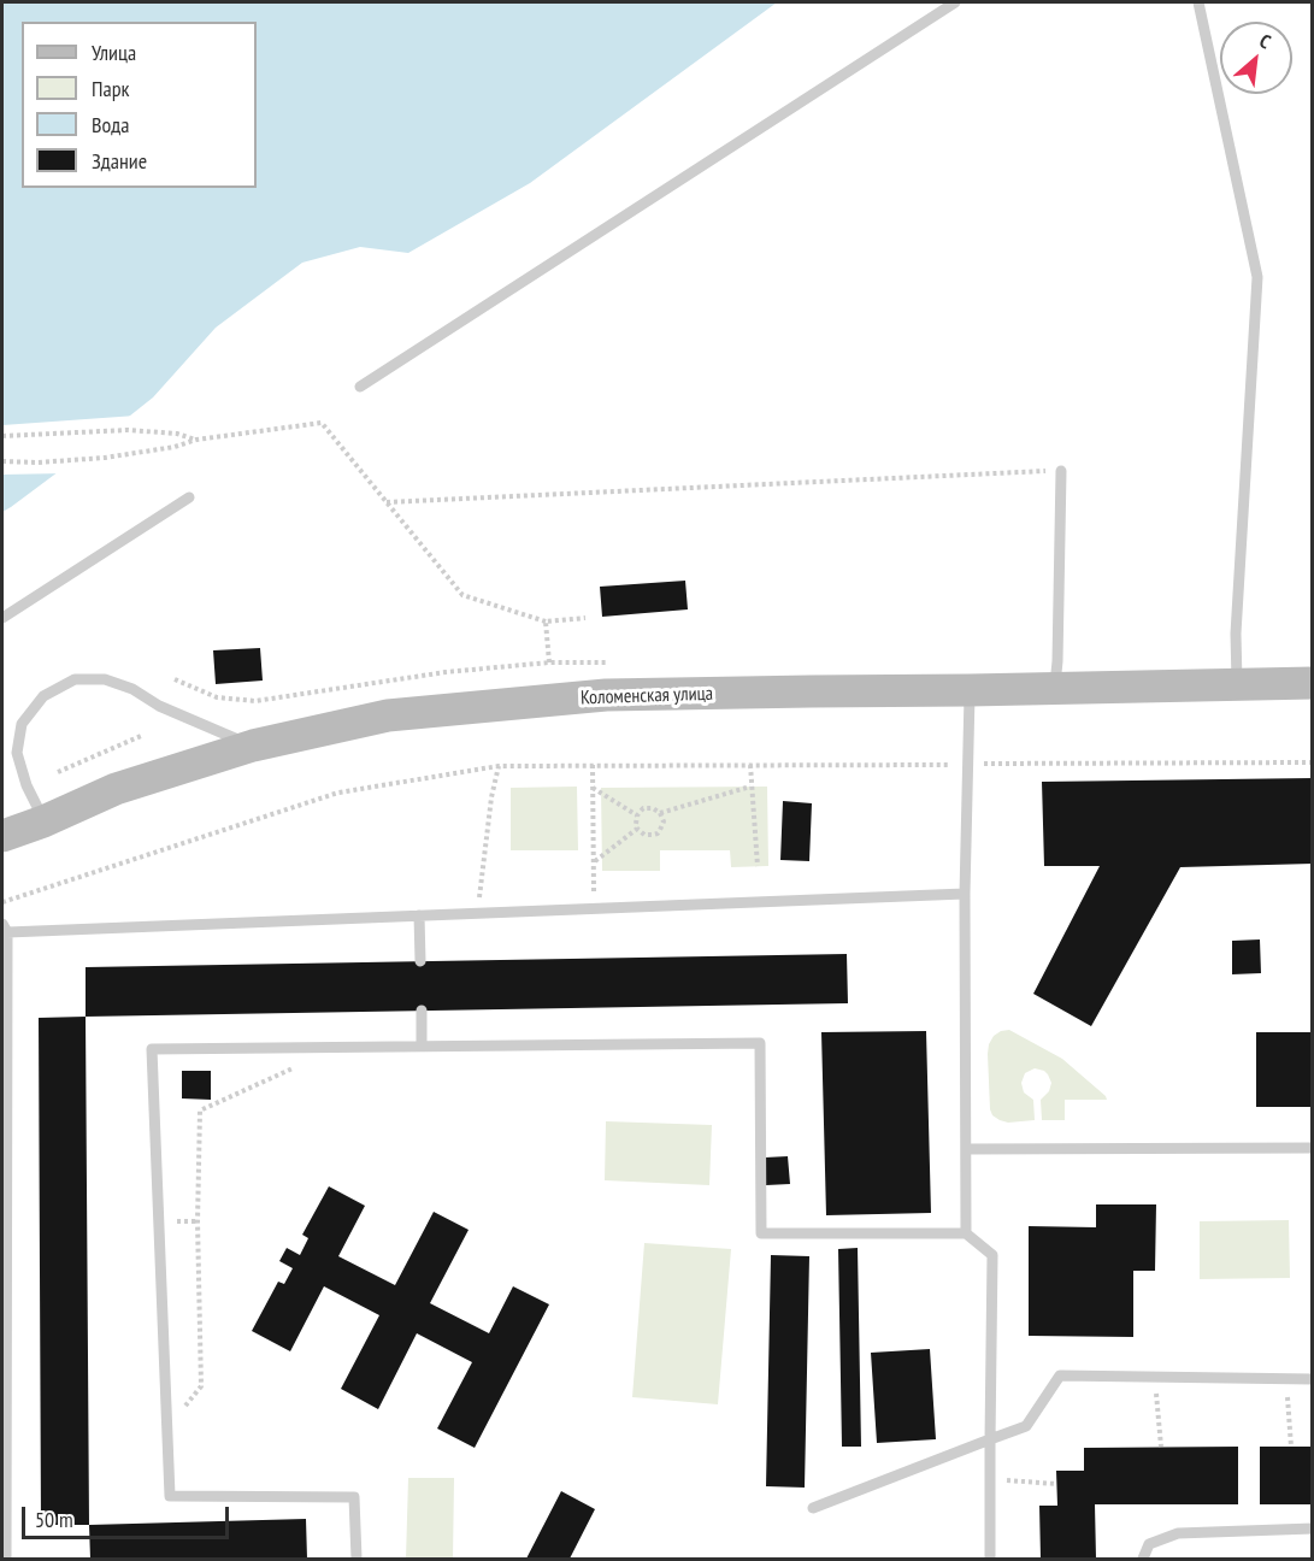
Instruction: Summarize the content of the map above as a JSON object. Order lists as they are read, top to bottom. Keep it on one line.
{"streets":{"street":["Коломенская улица"]},"legend":["Улица","Парк","Вода","Здание"],"scale_bar":"50 m","north":"top right"}
